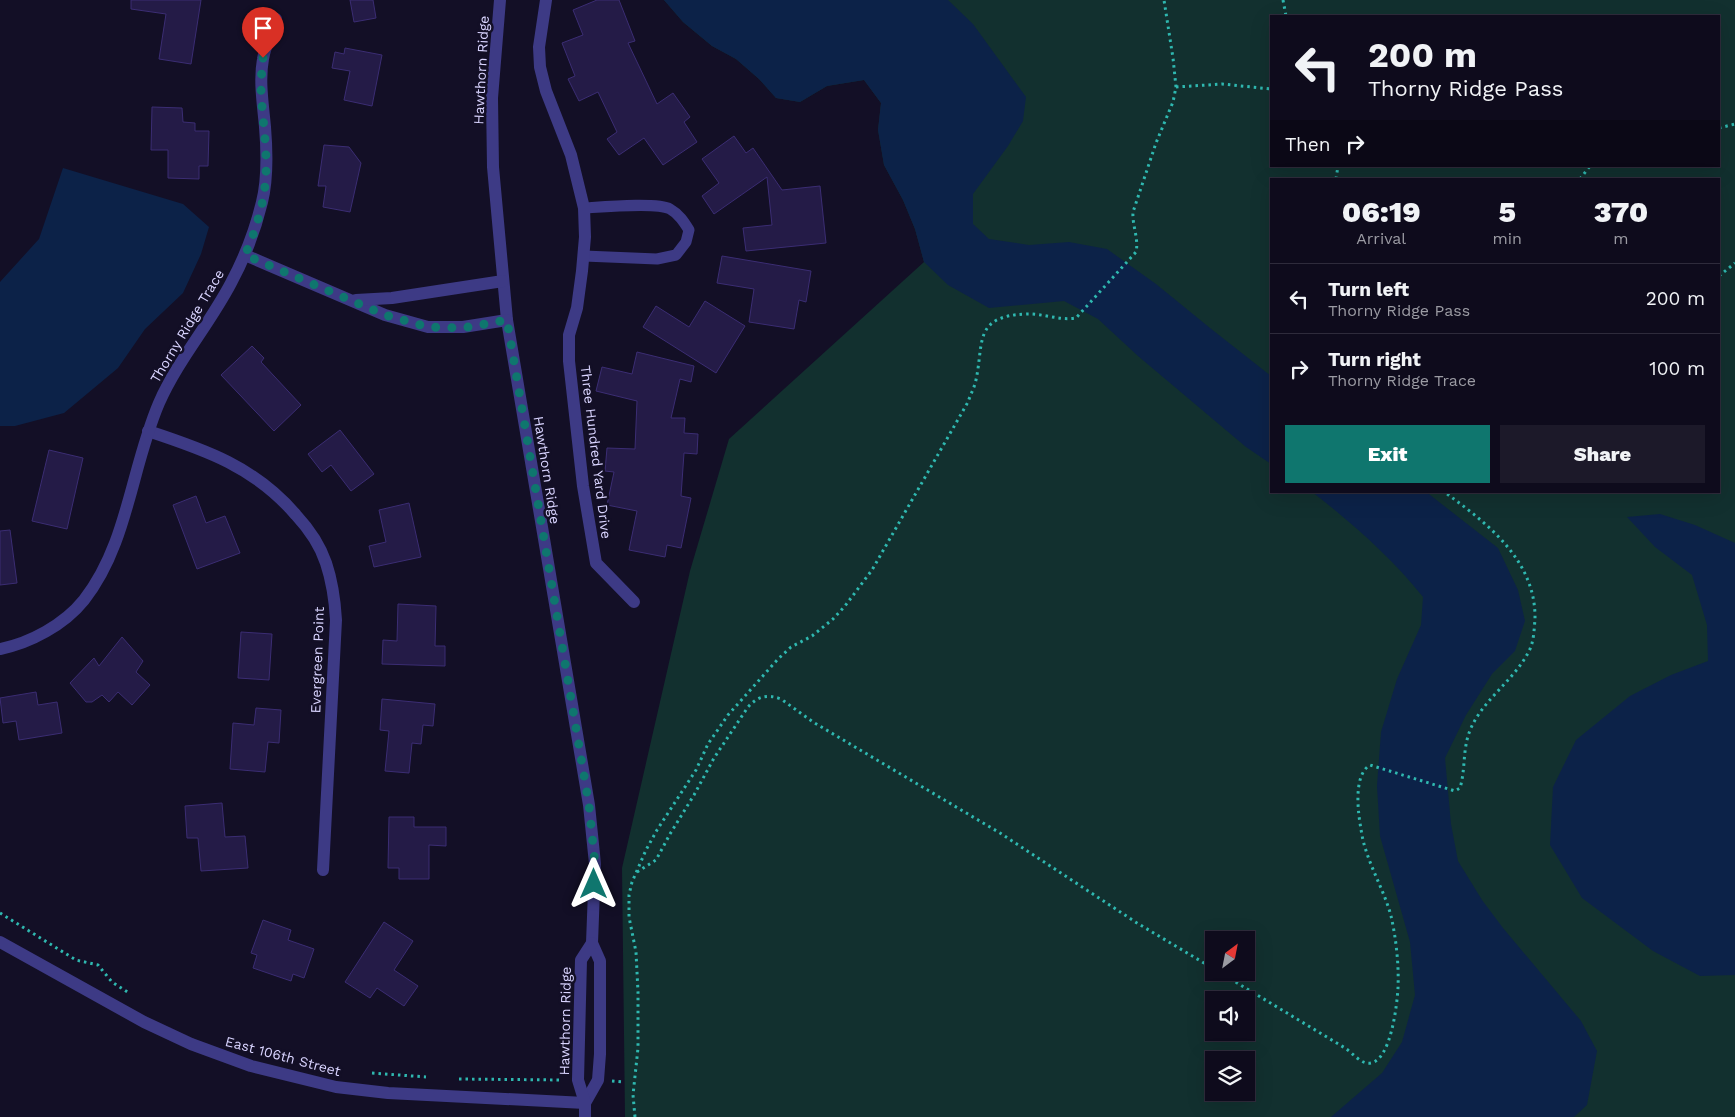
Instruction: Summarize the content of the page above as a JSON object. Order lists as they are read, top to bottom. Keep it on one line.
{"streets":{"street":["Hawthorn Ridge","Thorny Ridge Trace","Three Hundred Yard Drive","Evergreen Point","East 106th Street"]},"crossings":[["Hawthorn Ridge","East 106th Street"],["Thorny Ridge Trace","Evergreen Point"]],"north":"top right","page":{"turn":["200 m","Thorny Ridge Pass"],"then":"Then","eta":["06:19","Arrival","5","min","370","m"],"list":[{"name":"Turn left","note":"Thorny Ridge Pass","value":"200 m"},{"name":"Turn right","note":"Thorny Ridge Trace","value":"100 m"}],"buttons":["Exit","Share"]}}
